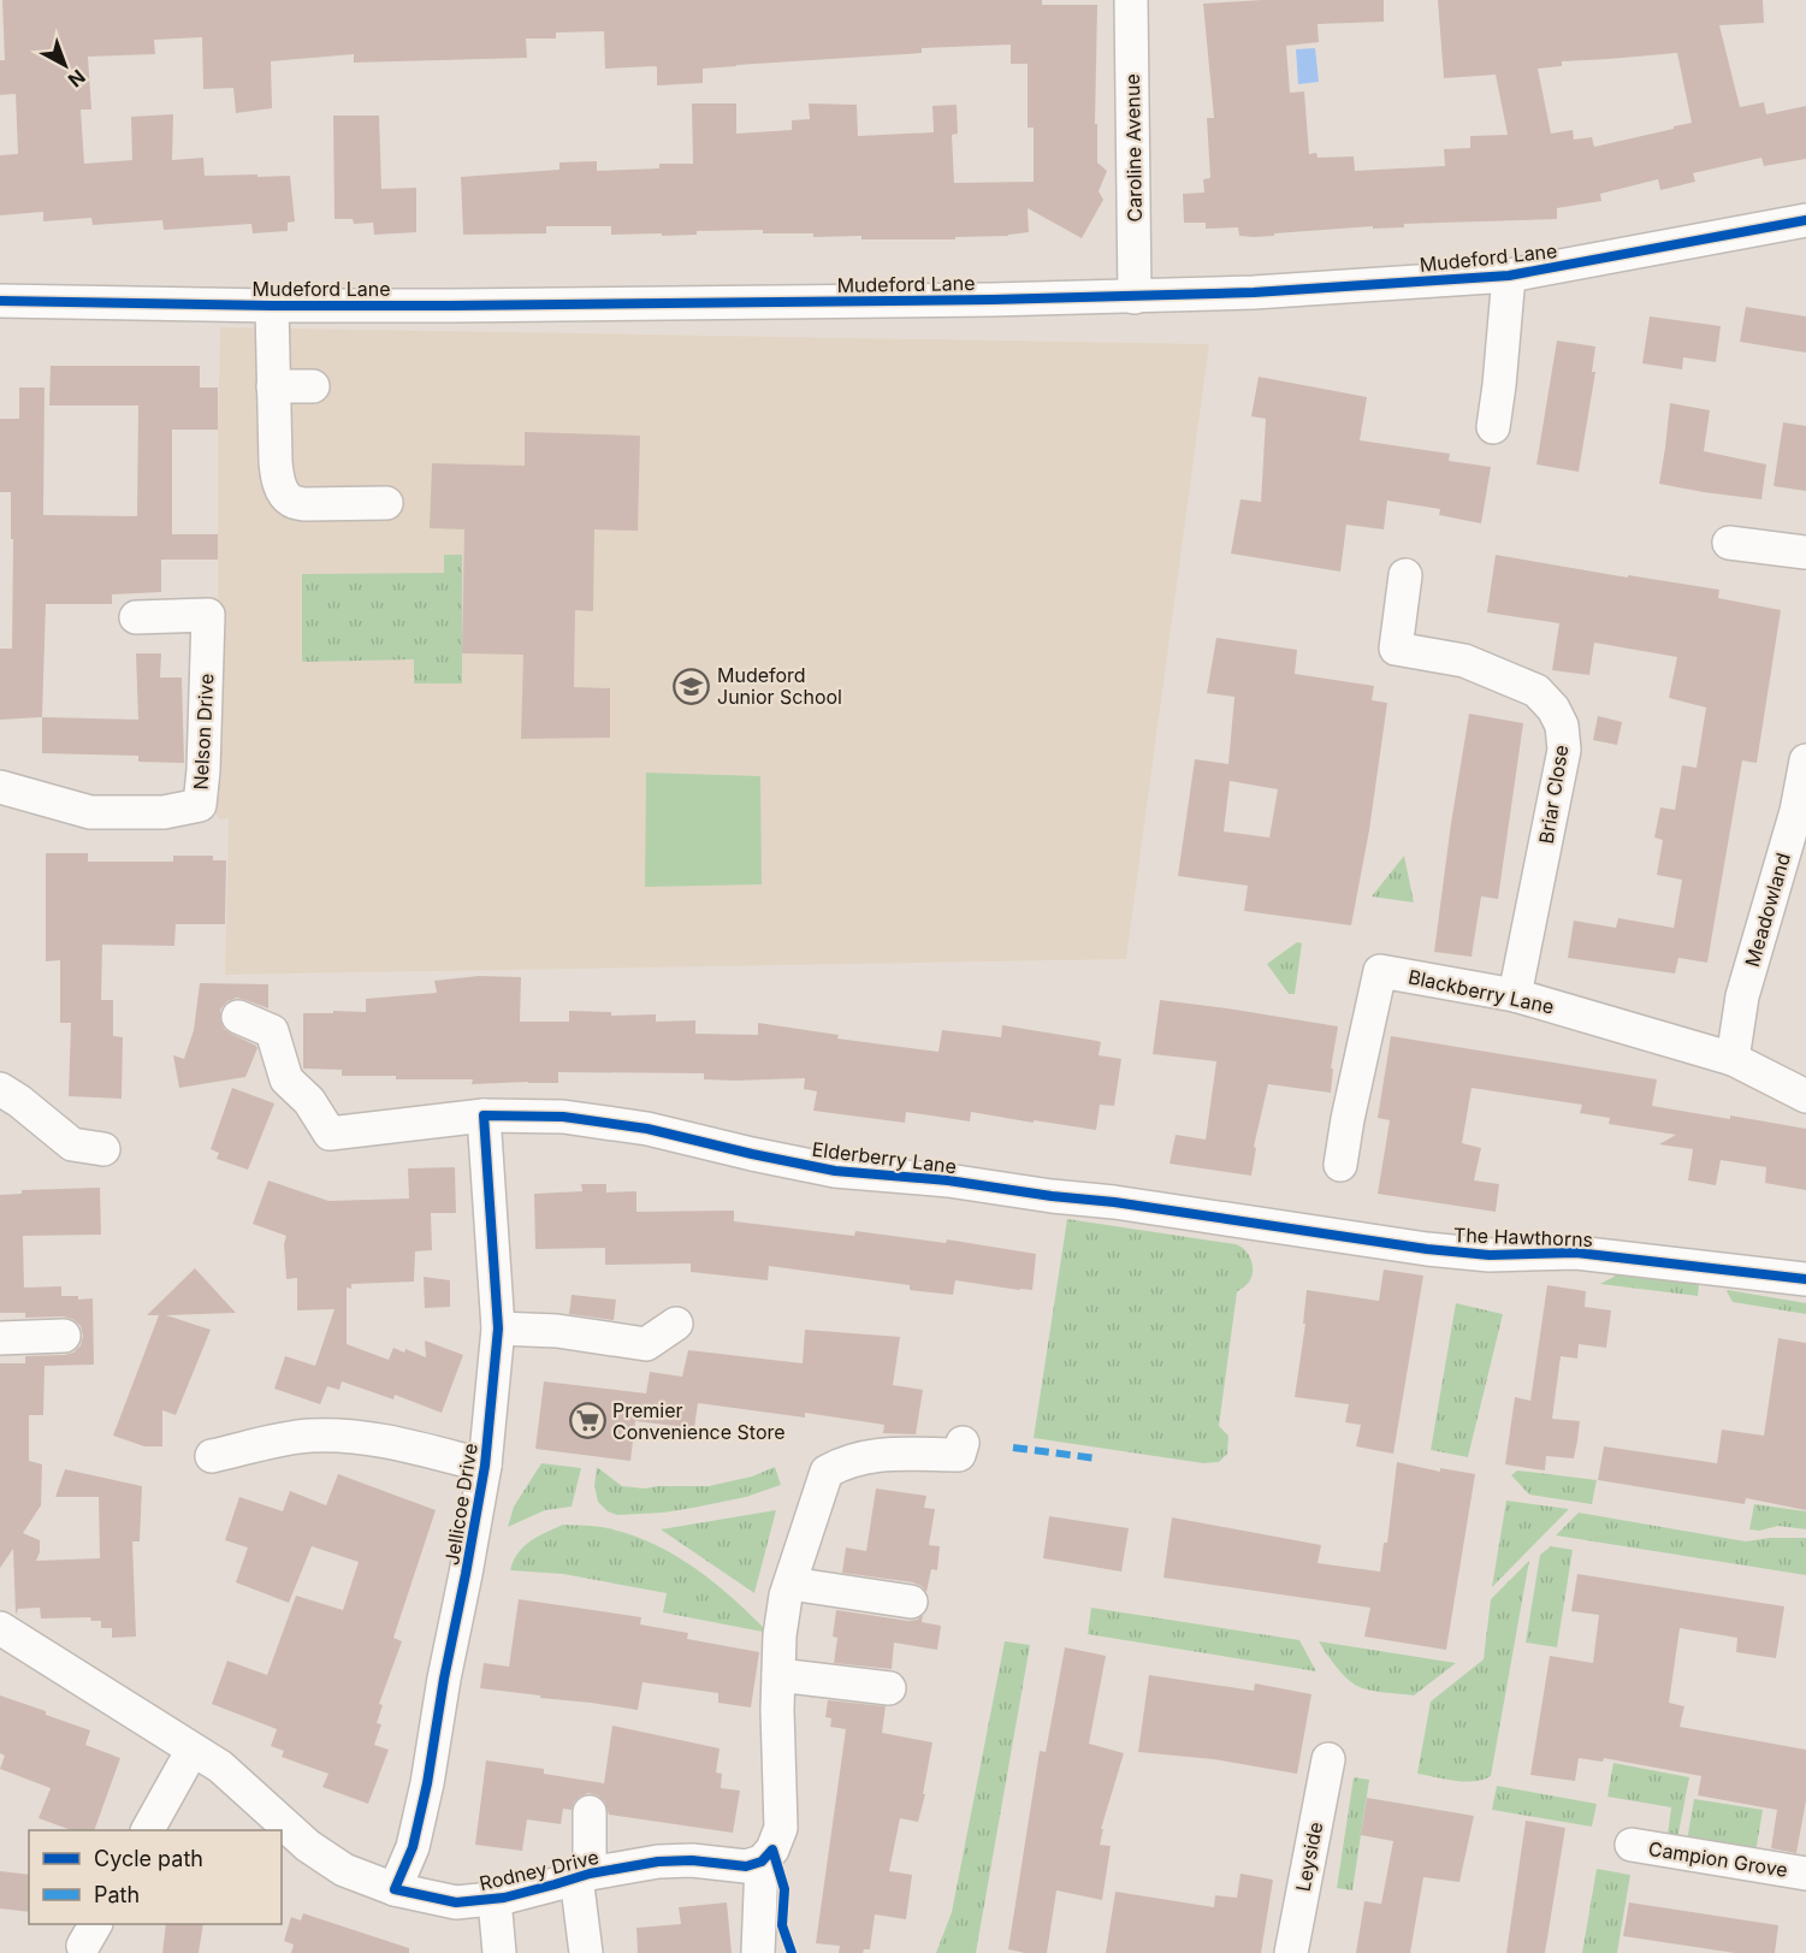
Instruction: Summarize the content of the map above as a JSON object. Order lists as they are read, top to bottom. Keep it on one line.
{"streets":{"street":["Caroline Avenue","Mudeford Lane","Nelson Drive","Briar Close","Meadowland","Blackberry Lane","Elderberry Lane","The Hawthorns","Jellicoe Drive","Leyside","Campion Grove","Rodney Drive"]},"crossings":[["Caroline Avenue","Mudeford Lane"],["Briar Close","Blackberry Lane"],["Meadowland","Blackberry Lane"],["Elderberry Lane","The Hawthorns"],["Elderberry Lane","Jellicoe Drive"],["Jellicoe Drive","Rodney Drive"]],"places":{"school or university":["Mudeford Junior School"],"supermarket":["Premier Convenience Store"]},"legend":["Cycle path","Path"],"north":"bottom right"}
